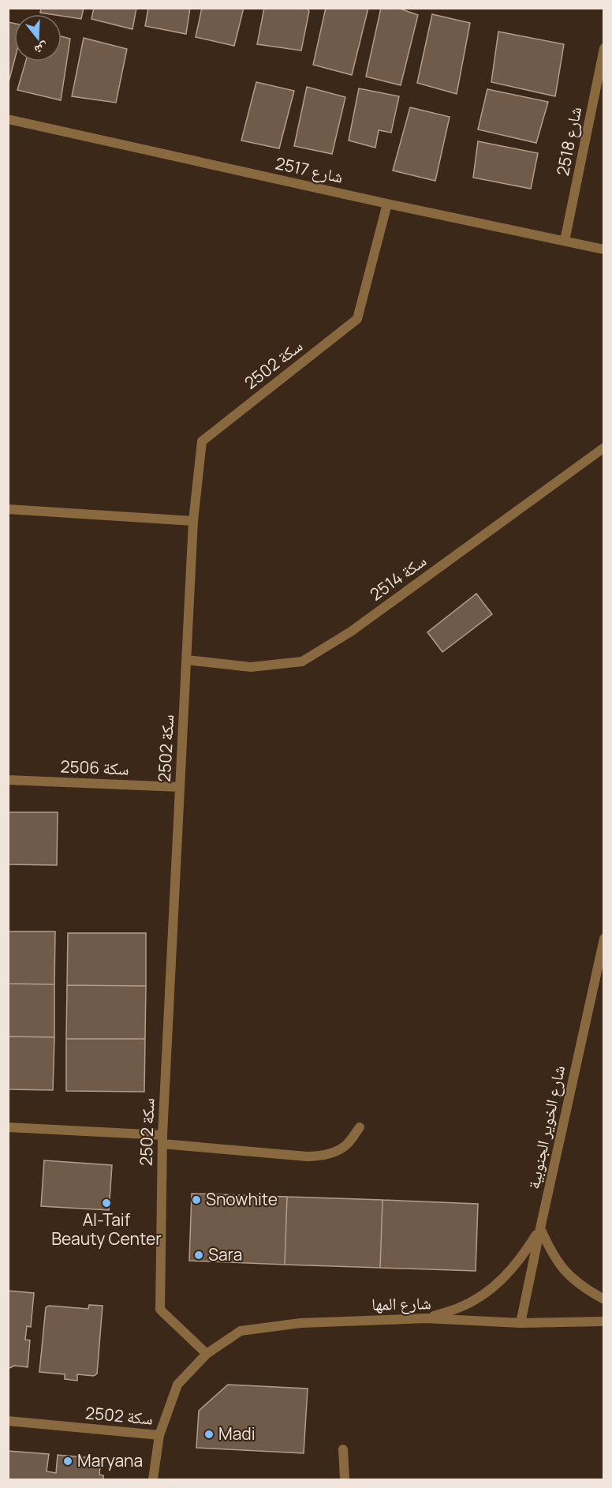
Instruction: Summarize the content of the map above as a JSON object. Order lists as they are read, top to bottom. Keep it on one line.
{"streets":{"street":["2518 شارع","2517 شارع","2502 سكة","سكة 2514","سكة 2506","شارع الخوير الجنوبية","شارع المها","سكة 2502"]},"crossings":[["2518 شارع","2517 شارع"],["2517 شارع","2502 سكة"],["2502 سكة","سكة 2514"],["2502 سكة","سكة 2506"],["2502 سكة","شارع المها"],["2502 سكة","سكة 2502"],["شارع الخوير الجنوبية","شارع المها"],["شارع المها","سكة 2502"]],"places":["Snowhite","Al-Taif Beauty Center","Sara","Madi","Maryana"],"north":"bottom"}
